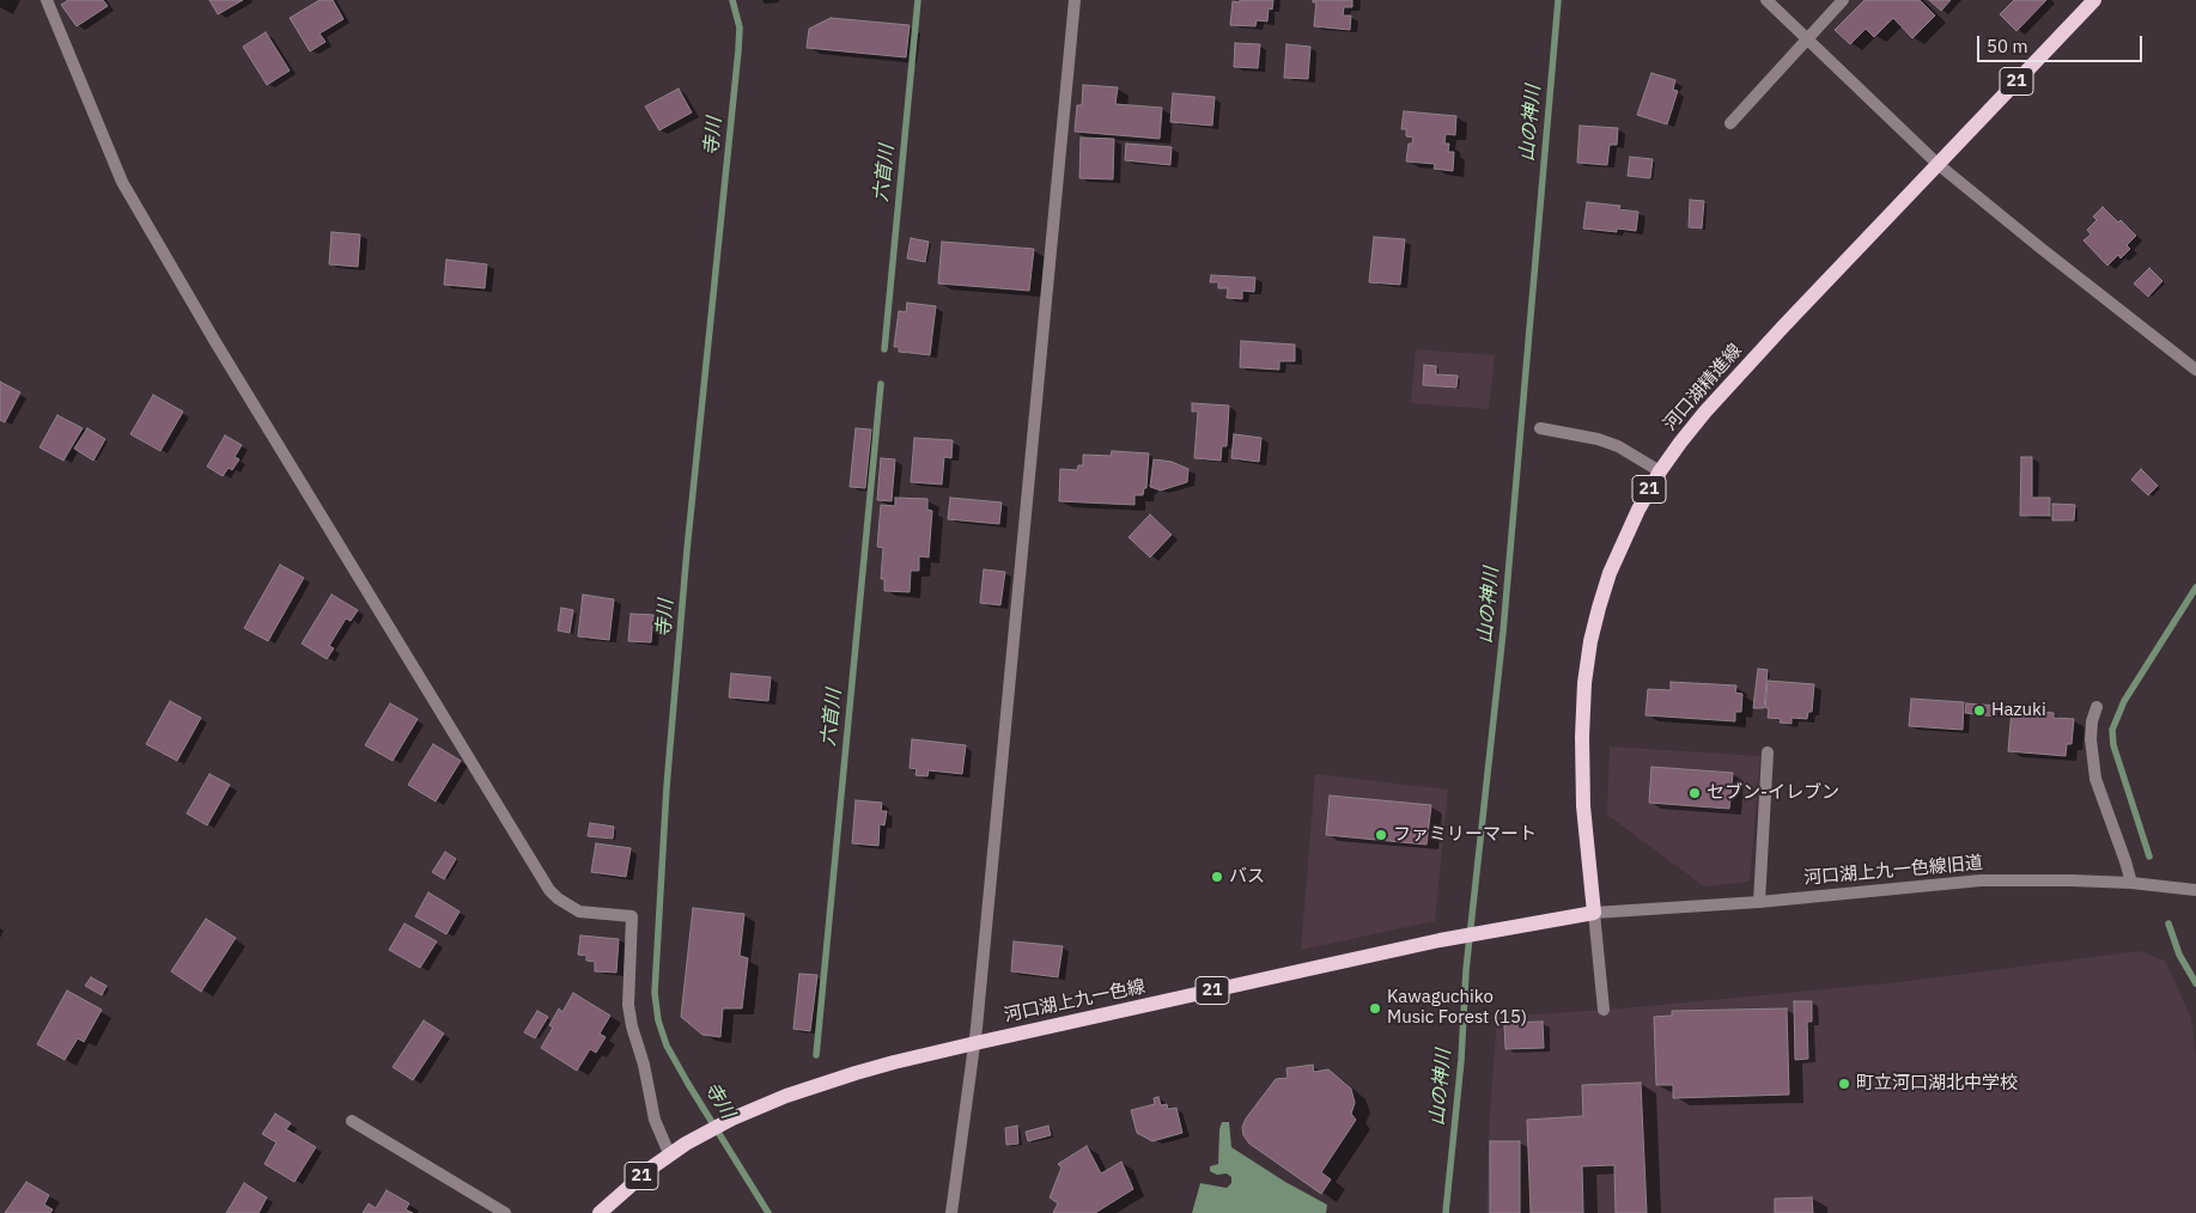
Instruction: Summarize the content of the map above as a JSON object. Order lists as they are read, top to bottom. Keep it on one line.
{"streets":{"main road":["21","河口湖精進線","河口湖上九一色線"],"street":["河口湖上九一色線旧道"]},"crossings":[["河口湖精進線","河口湖上九一色線旧道"],["河口湖精進線","河口湖上九一色線"],["河口湖上九一色線旧道","河口湖上九一色線"]],"water":["山の神川","寺川","六首川"],"places":["Hazuki","セブン-イレブン","ファミリーマート","バス","Kawaguchiko Music Forest (15)","町立河口湖北中学校"],"scale_bar":"50 m"}
